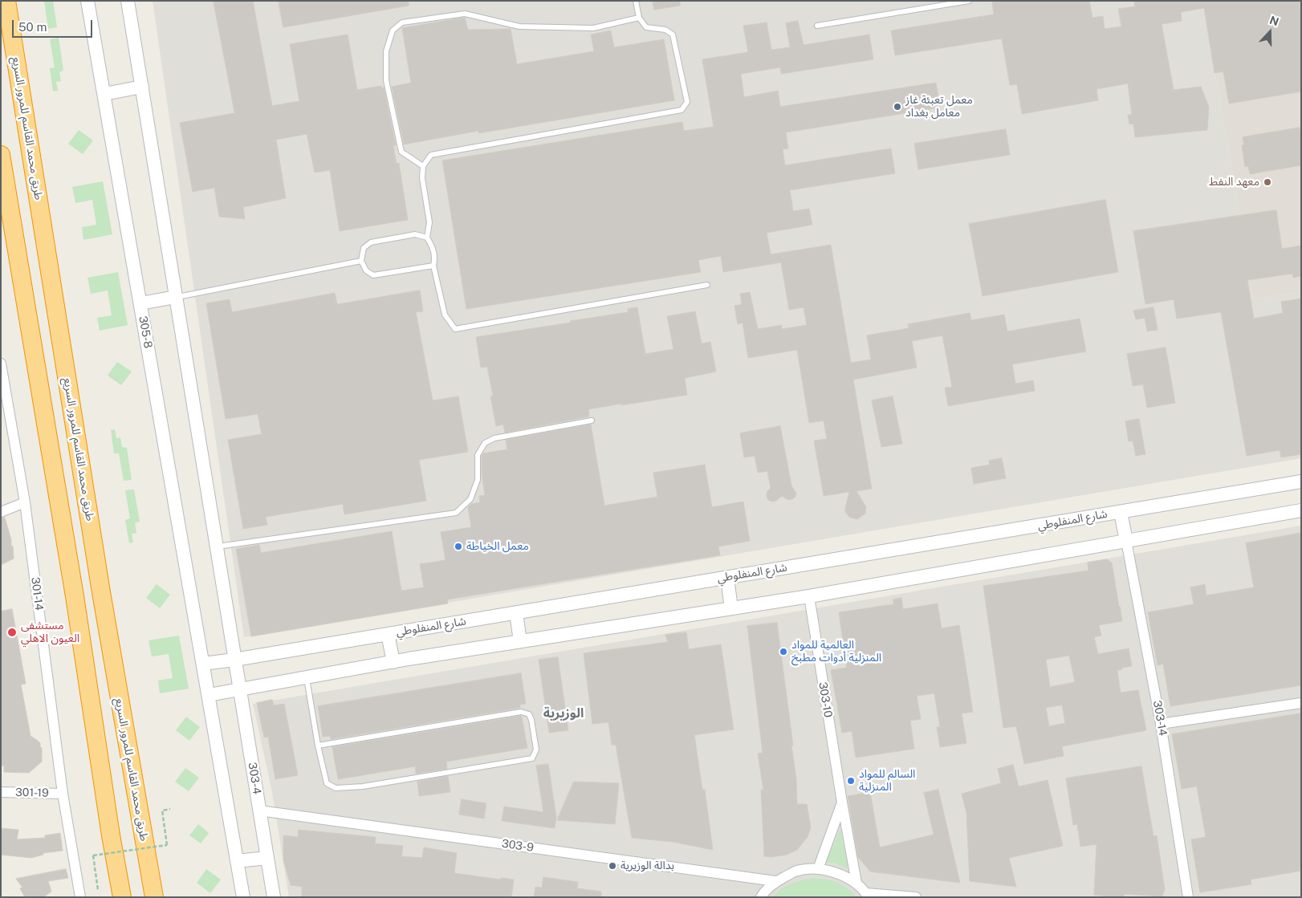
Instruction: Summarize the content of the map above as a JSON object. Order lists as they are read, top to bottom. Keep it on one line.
{"streets":{"highway":["طريق محمد القاسم للمرور السريع"],"street":["305-8","شارع المنفلوطي","301-14","303-10","303-14","303-4","301-19","303-9"]},"crossings":[["305-8","شارع المنفلوطي"],["شارع المنفلوطي","303-4"],["301-14","301-19"],["303-4","303-9"]],"districts":["الوزيرية"],"places":["معمل تعبئة غاز معامل بغداد","معهد النفط","معمل الخياطة","مستشفى العيون الاهلي","العالمية للمواد المنزلية أدوات مطبخ","السالم للمواد المنزلية","بدالة الوزيرية"],"scale_bar":"50 m","north":"top"}
